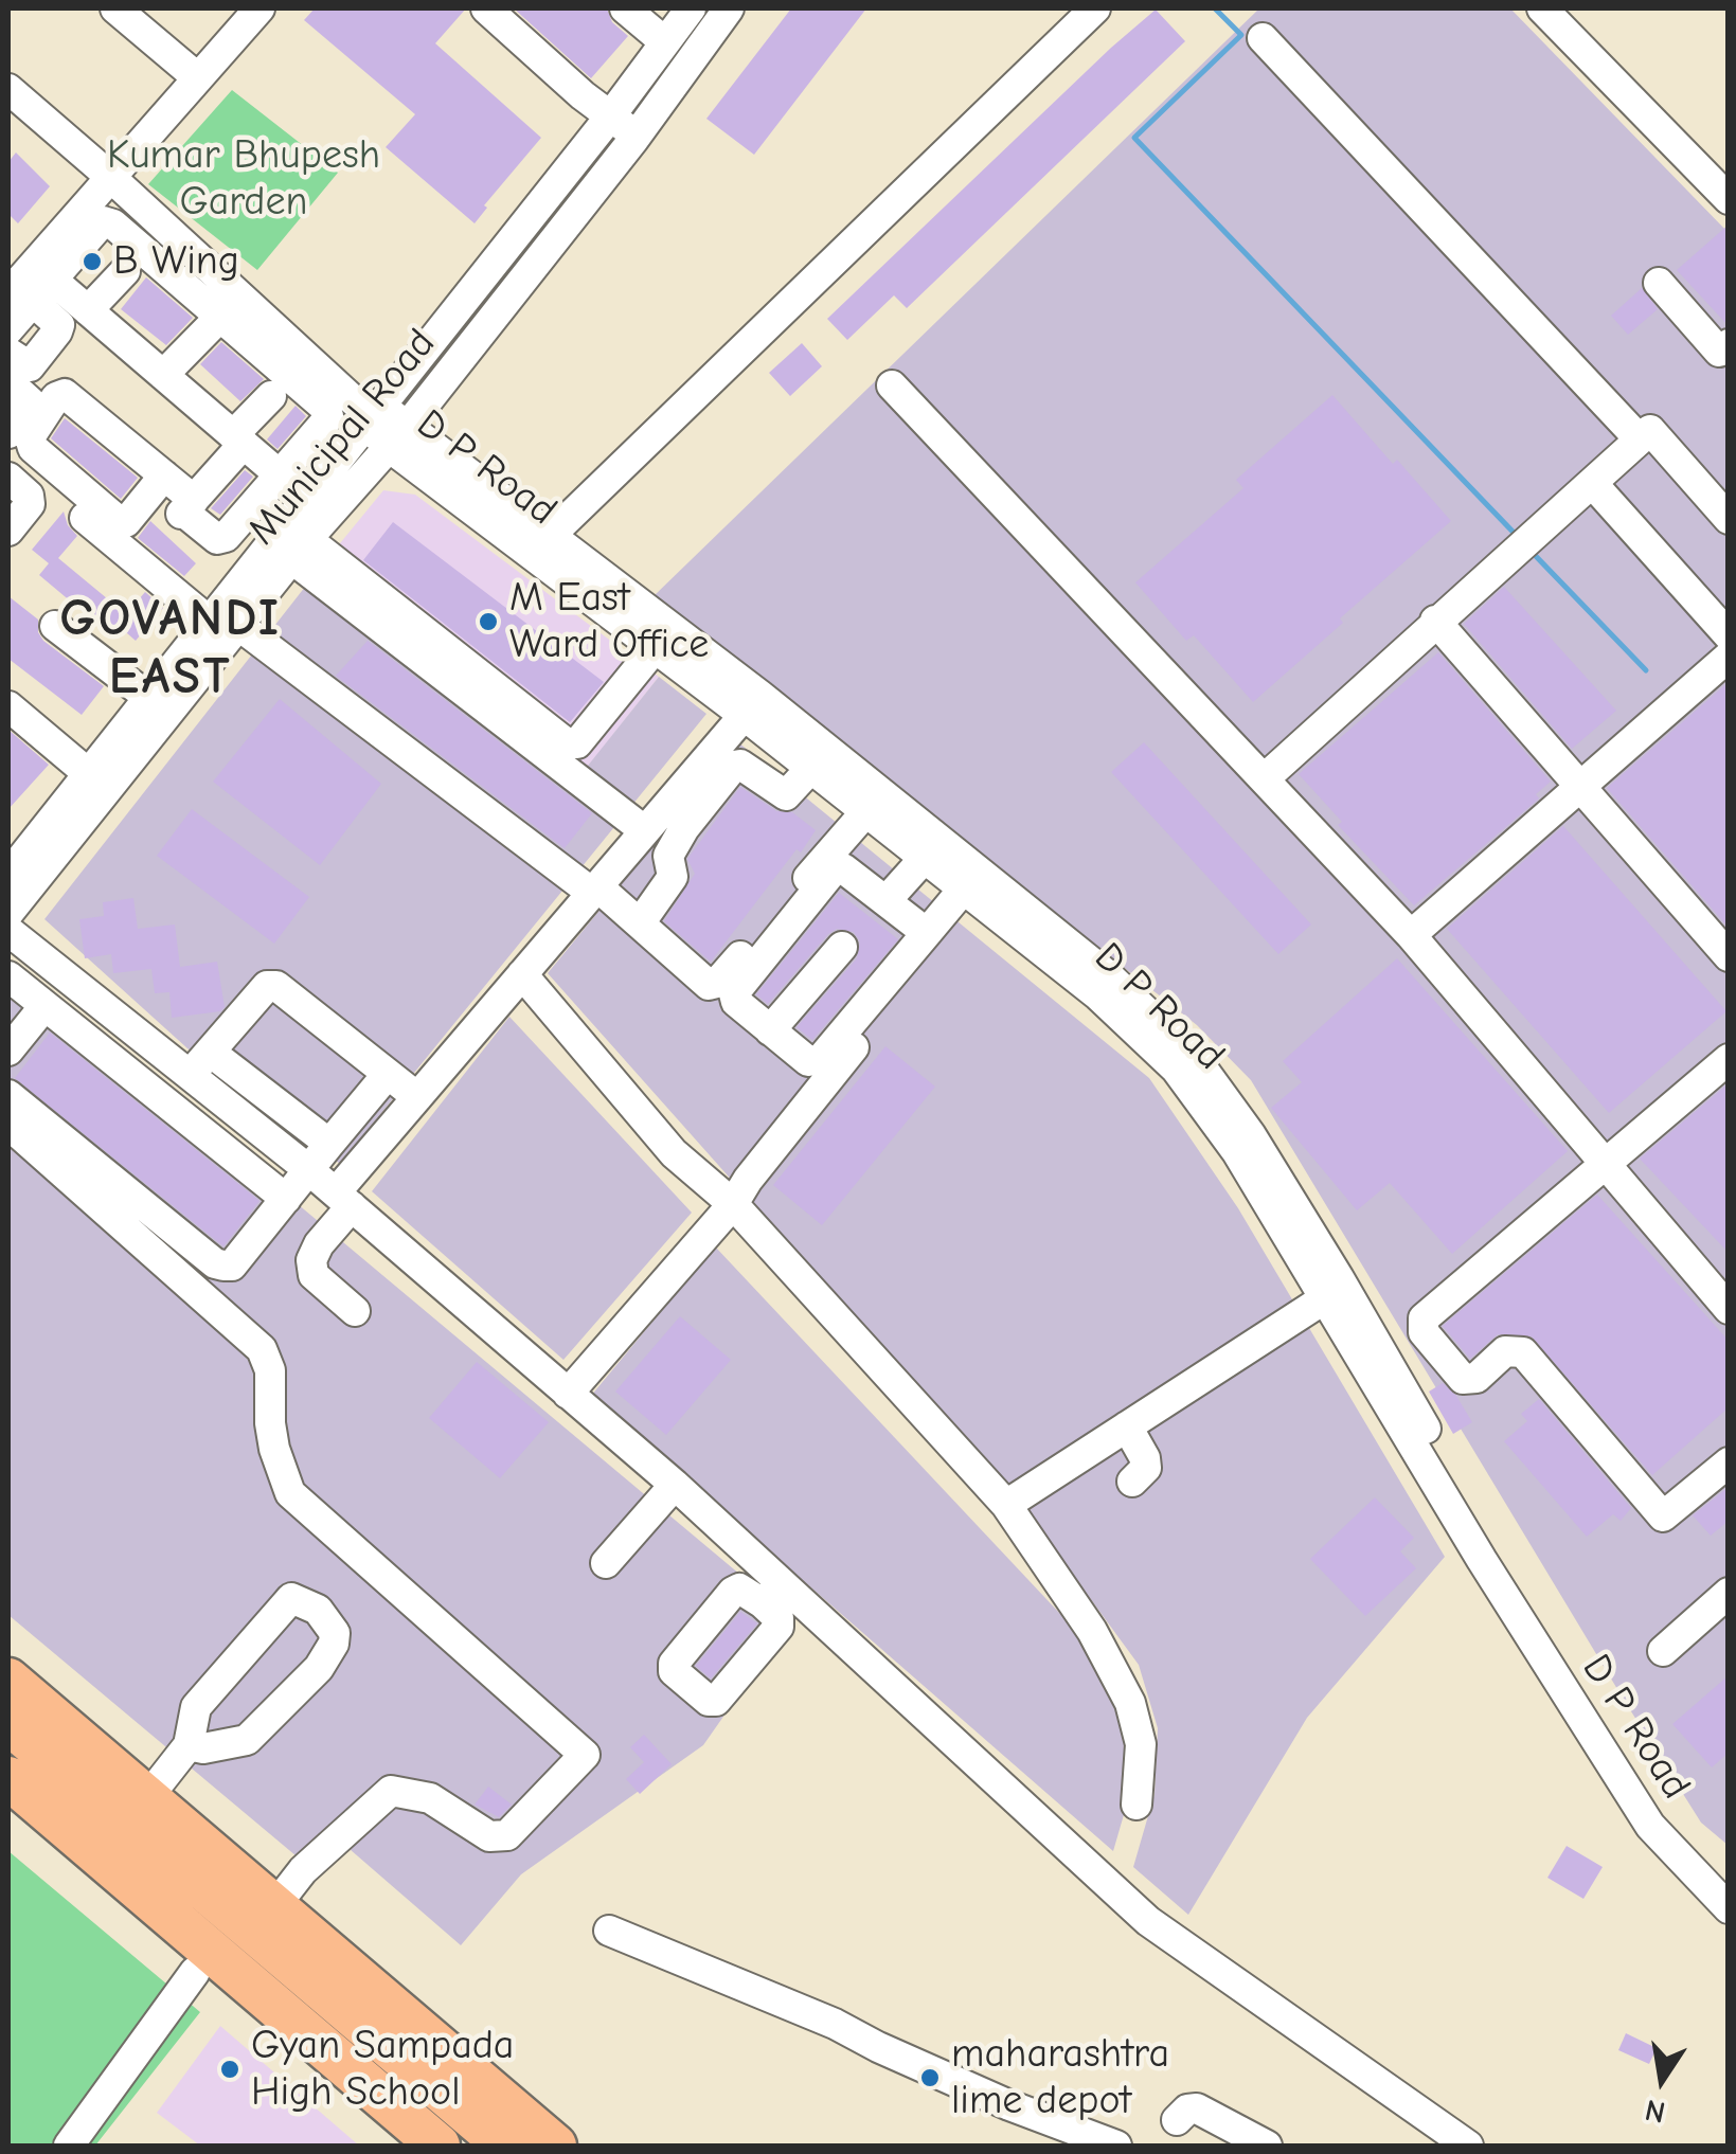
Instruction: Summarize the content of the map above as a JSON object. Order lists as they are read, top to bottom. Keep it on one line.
{"streets":{"street":["Municipal Road","D P Road"]},"crossings":[["Municipal Road","D P Road"]],"districts":["GOVANDI EAST"],"parks":["Kumar Bhupesh Garden"],"places":["B Wing","M East Ward Office","Gyan Sampada High School","maharashtra lime depot"],"north":"bottom"}
